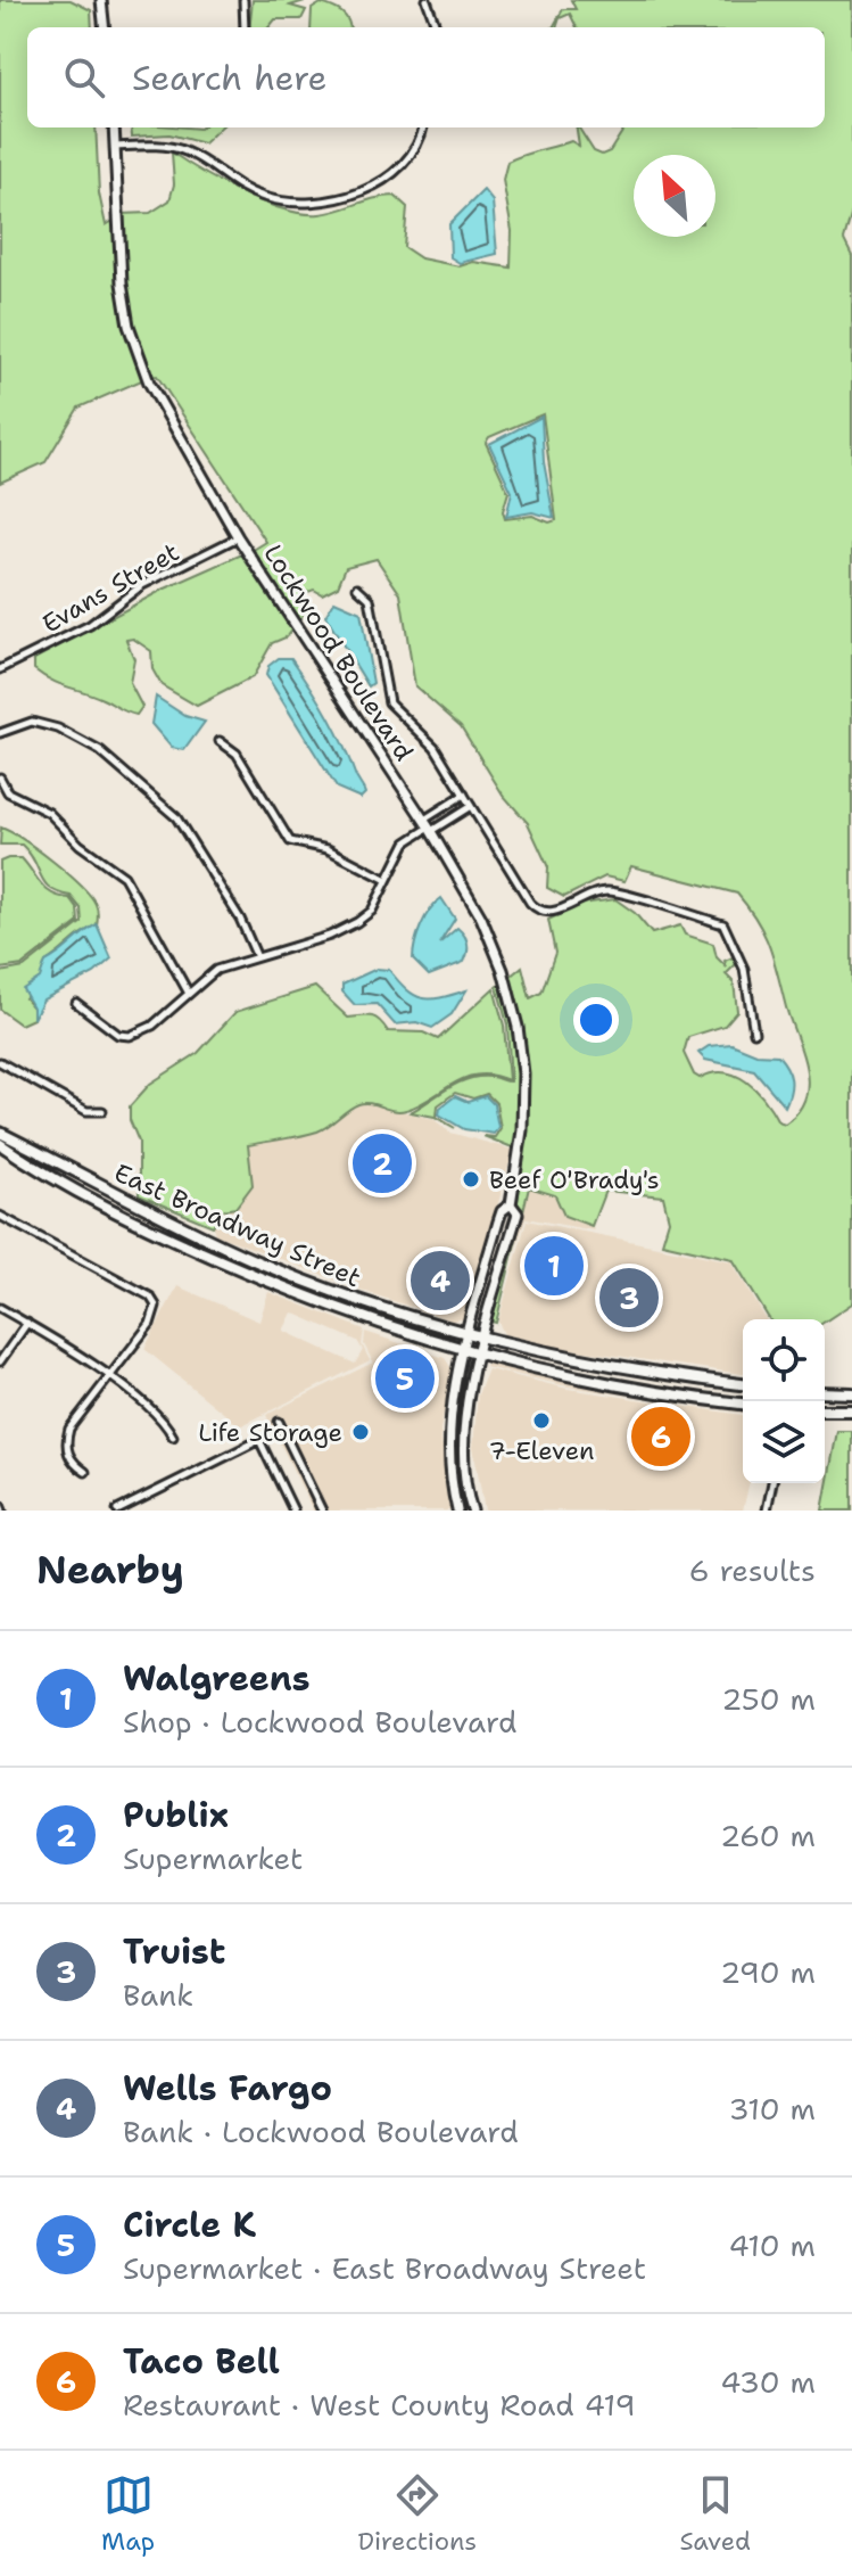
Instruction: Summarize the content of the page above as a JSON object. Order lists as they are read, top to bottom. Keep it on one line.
{"streets":{"main road":["East Broadway Street"],"street":["Evans Street","Lockwood Boulevard"]},"crossings":[["Evans Street","Lockwood Boulevard"],["Lockwood Boulevard","East Broadway Street"]],"places":["Beef O'Brady's","7-Eleven","Life Storage"],"north":"top left","page":{"search":"Search here","pins":["2","1","4","3","5","6"],"heading":["Nearby","6 results"],"list":[{"mark":"1","name":"Walgreens","note":"Shop · Lockwood Boulevard","value":"250 m"},{"mark":"2","name":"Publix","note":"Supermarket","value":"260 m"},{"mark":"3","name":"Truist","note":"Bank","value":"290 m"},{"mark":"4","name":"Wells Fargo","note":"Bank · Lockwood Boulevard","value":"310 m"},{"mark":"5","name":"Circle K","note":"Supermarket · East Broadway Street","value":"410 m"},{"mark":"6","name":"Taco Bell","note":"Restaurant · West County Road 419","value":"430 m"}],"nav":["Map","Directions","Saved"]}}
